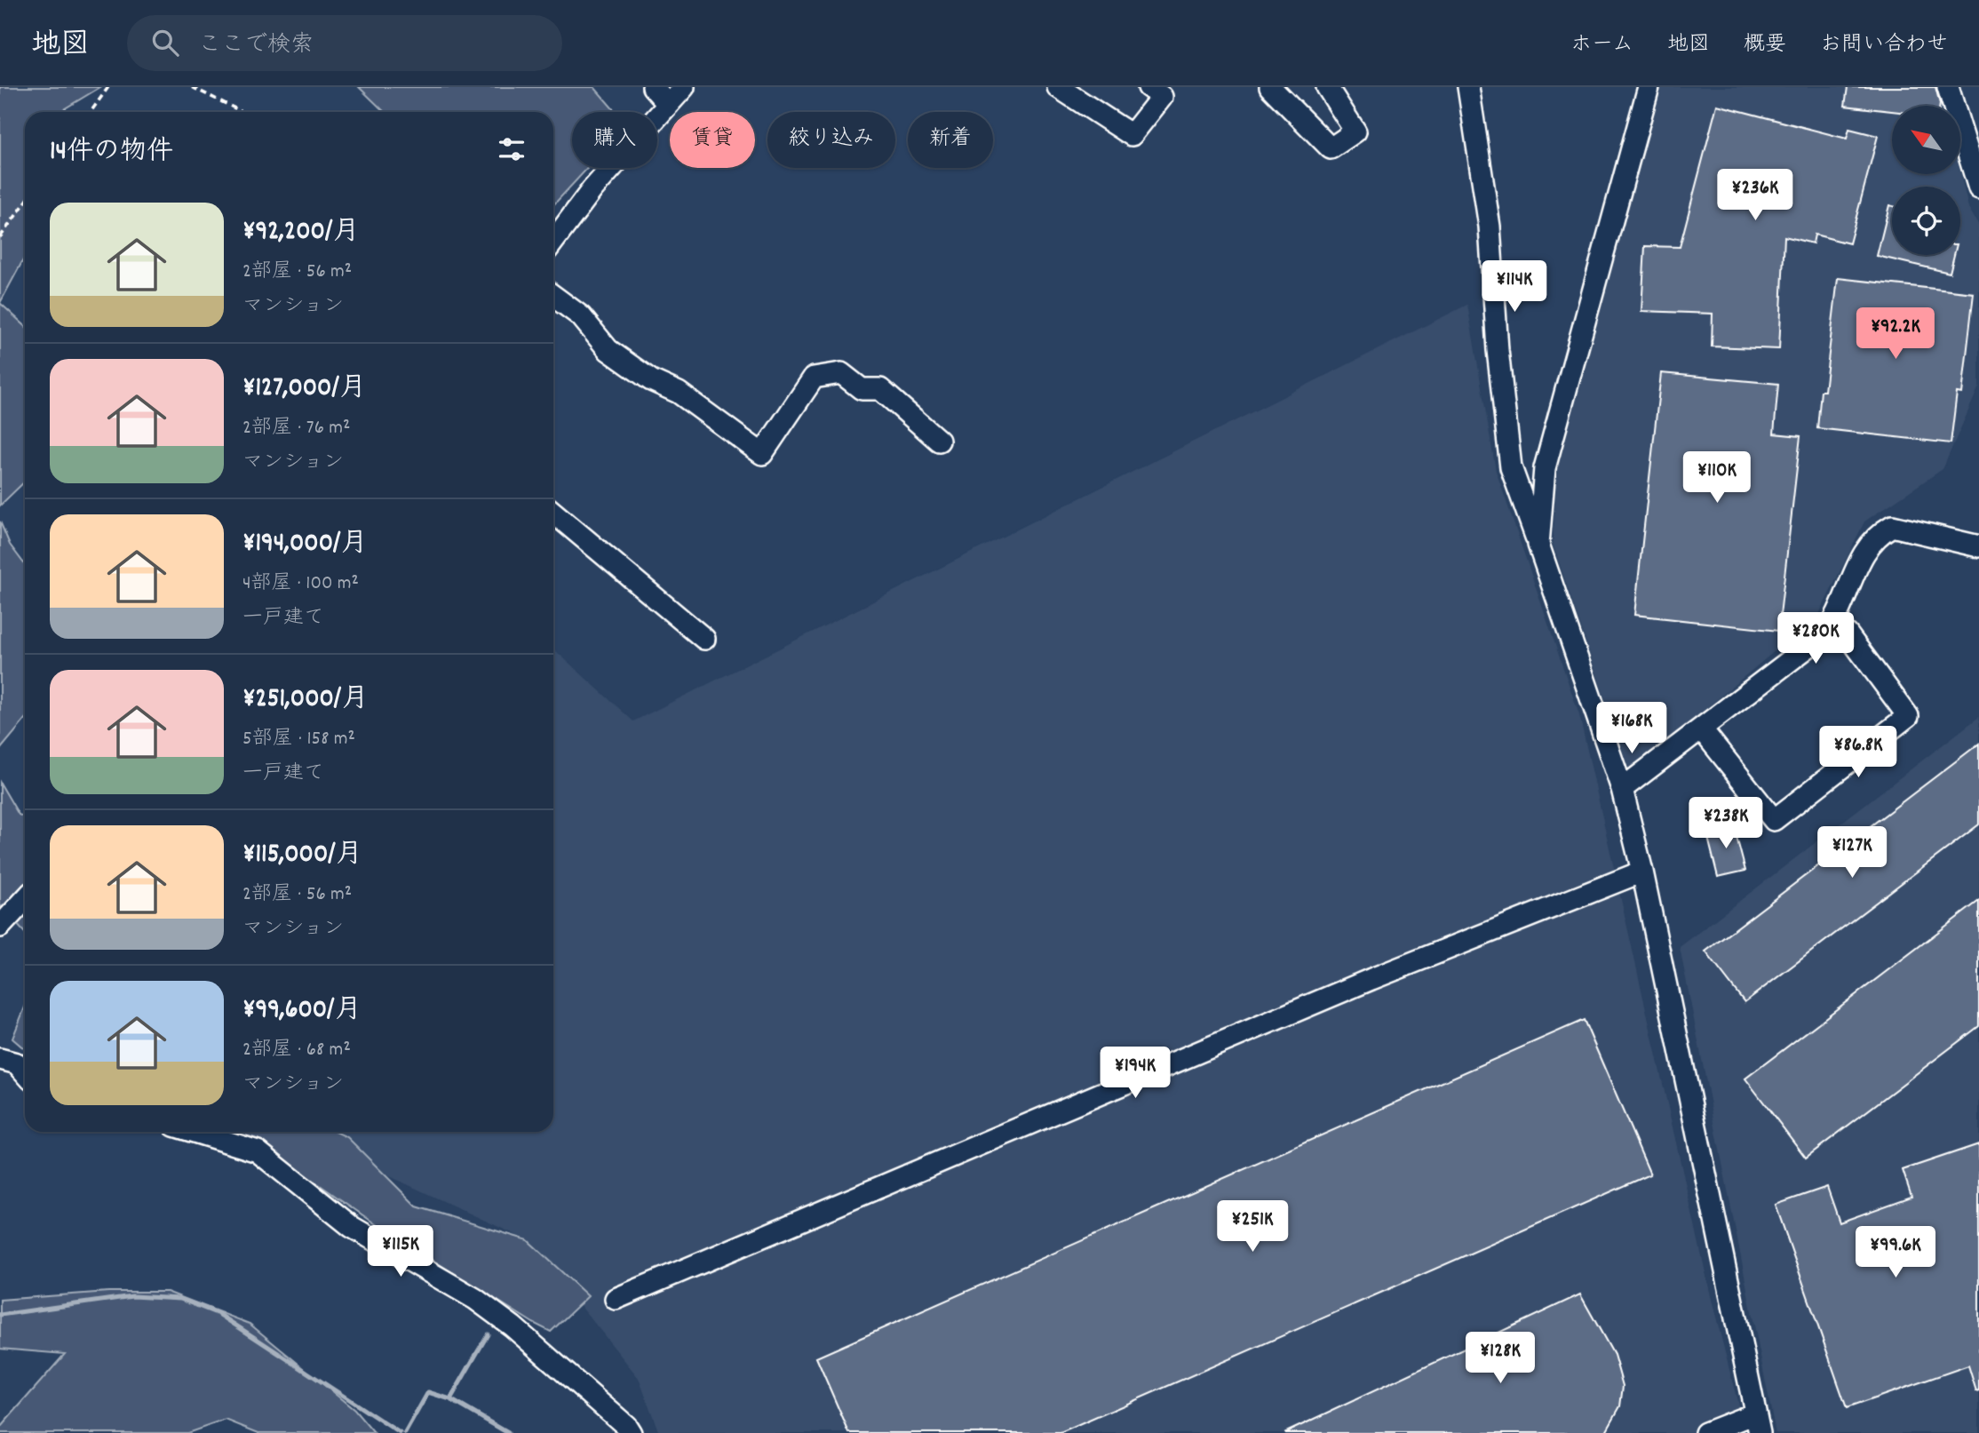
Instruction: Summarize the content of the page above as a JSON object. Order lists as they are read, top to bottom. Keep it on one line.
{"north":"top left","page":{"header":"地図","search":"ここで検索","nav":["ホーム","地図","概要","お問い合わせ"],"chip":["購入","賃貸","絞り込み","新着"],"heading":"14件の物件","price":["¥236K","¥114K","¥92.2K","¥110K","¥280K","¥168K","¥86.8K","¥238K","¥127K","¥194K","¥251K","¥115K","¥99.6K","¥128K"],"list":[{"name":"¥92,200/月","note":"2部屋 · 56 m² · マンション"},{"name":"¥127,000/月","note":"2部屋 · 76 m² · マンション"},{"name":"¥194,000/月","note":"4部屋 · 100 m² · 一戸建て"},{"name":"¥251,000/月","note":"5部屋 · 158 m² · 一戸建て"},{"name":"¥115,000/月","note":"2部屋 · 56 m² · マンション"},{"name":"¥99,600/月","note":"2部屋 · 68 m² · マンション"}]}}
